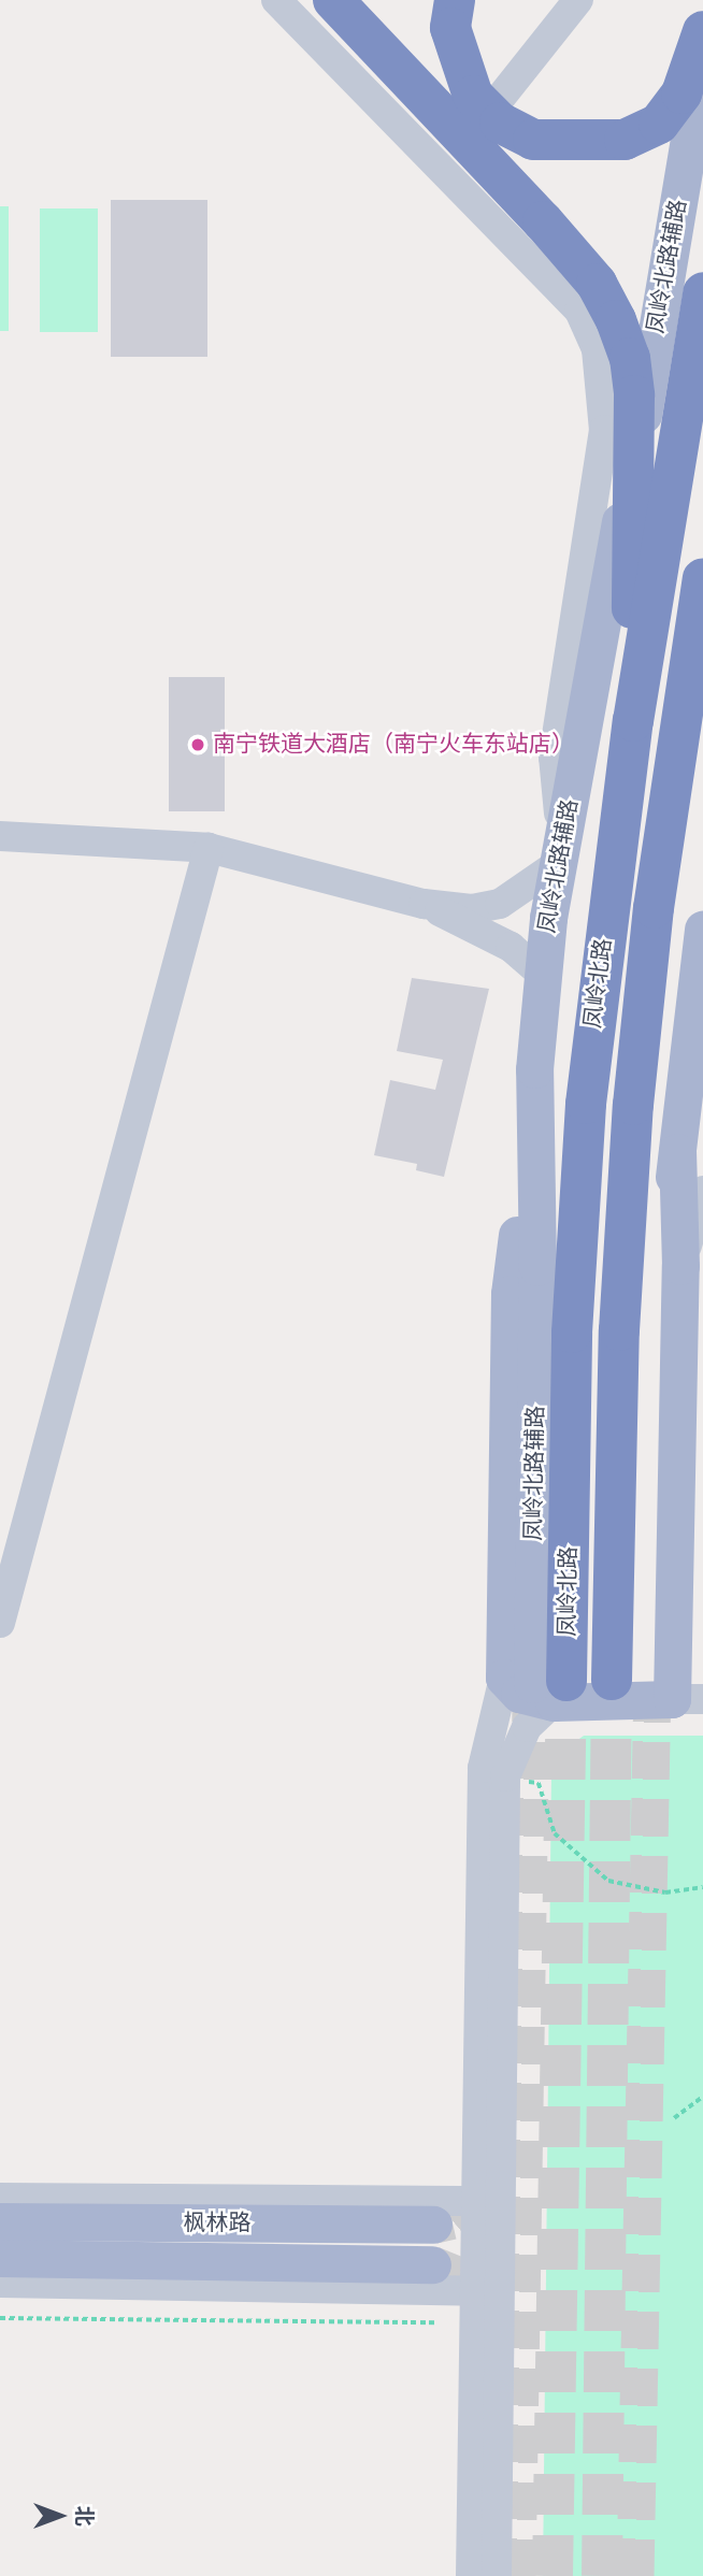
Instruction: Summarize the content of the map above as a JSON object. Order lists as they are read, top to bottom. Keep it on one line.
{"streets":{"highway":["凤岭北路"],"main road":["凤岭北路辅路","枫林路"]},"crossings":[["凤岭北路辅路","凤岭北路"]],"places":["南宁铁道大酒店（南宁火车东站店）"],"north":"right"}
